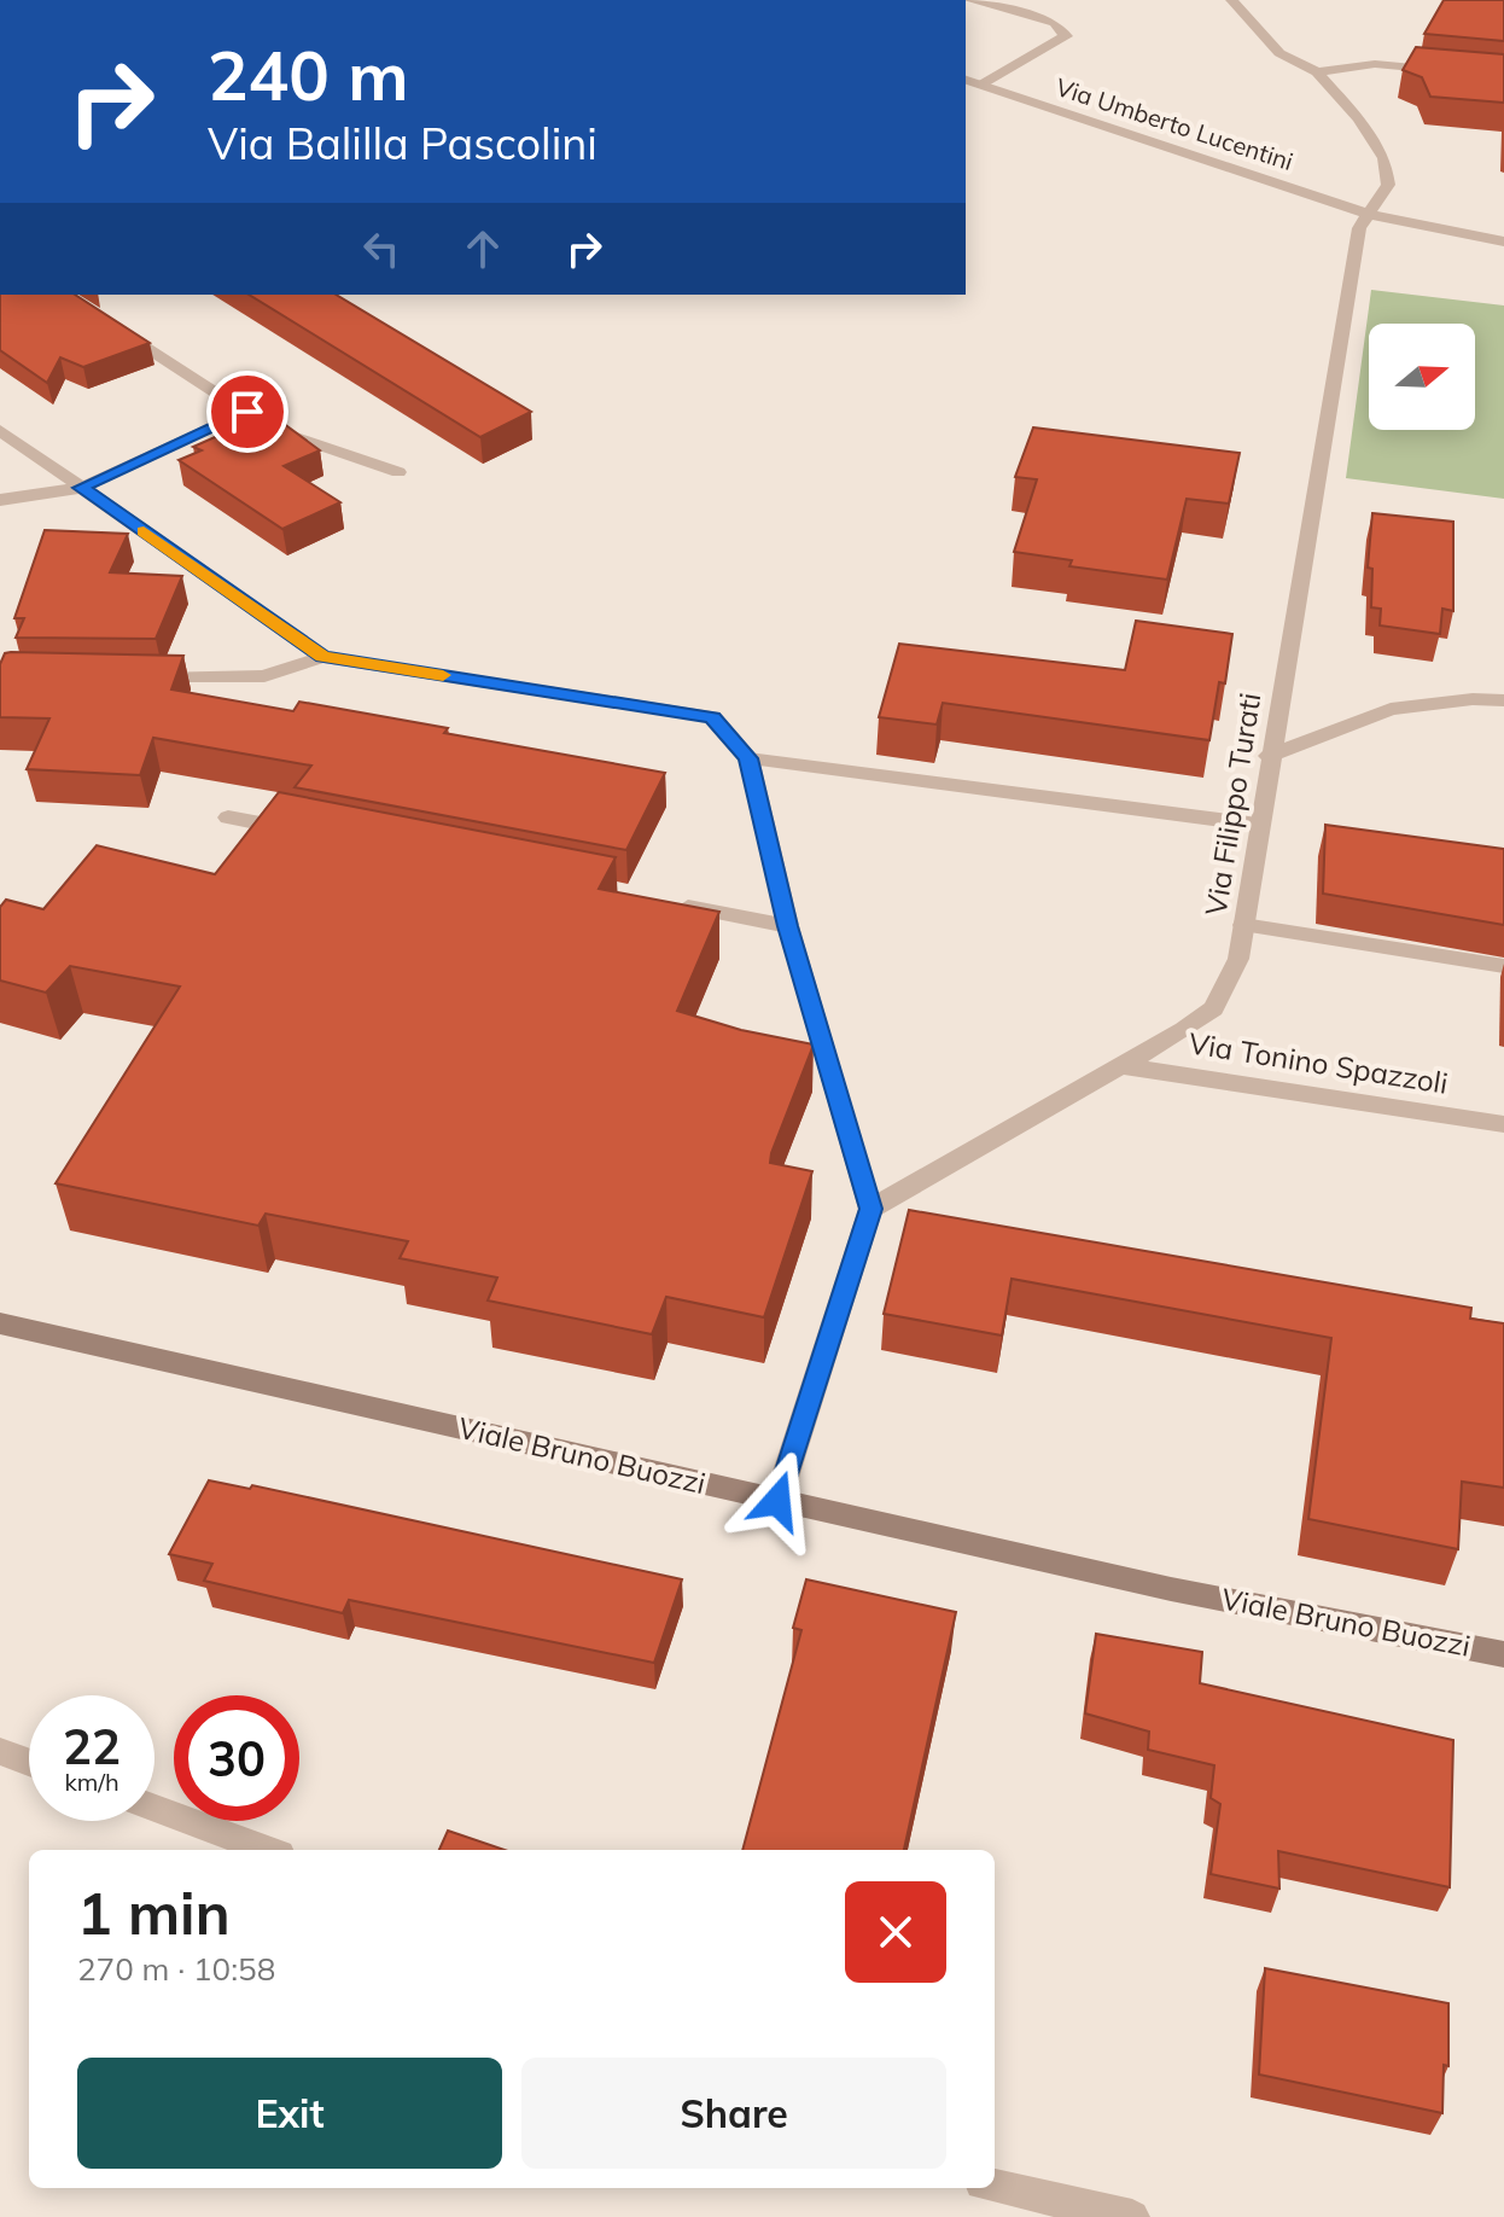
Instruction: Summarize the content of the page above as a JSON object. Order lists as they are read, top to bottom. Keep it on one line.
{"streets":{"main road":["Viale Bruno Buozzi"],"street":["Via Umberto Lucentini","Via Filippo Turati","Via Tonino Spazzoli"]},"crossings":[["Via Umberto Lucentini","Via Filippo Turati"],["Via Filippo Turati","Via Tonino Spazzoli"]],"north":"right","page":{"turn":["240 m","Via Balilla Pascolini"],"speed":"22 km/h","limit":"30","heading":["1 min","270 m · 10:58"],"buttons":["Exit","Share"]}}
